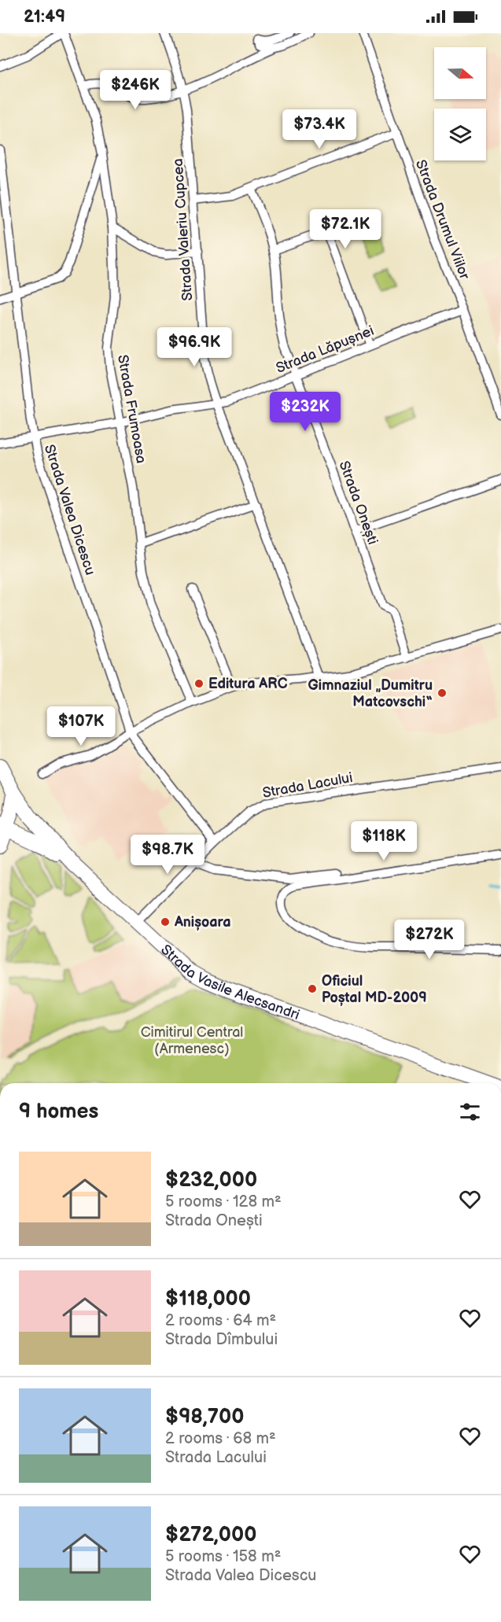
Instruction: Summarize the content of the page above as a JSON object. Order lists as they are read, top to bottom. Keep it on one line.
{"streets":{"main road":["Strada Vasile Alecsandri"],"street":["Strada Drumul Viilor","Strada Valeriu Cupcea","Strada Lăpușnei","Strada Frumoasa","Strada Onești","Strada Valea Dicescu","Strada Lacului"]},"crossings":[["Strada Drumul Viilor","Strada Lăpușnei"],["Strada Valeriu Cupcea","Strada Lăpușnei"],["Strada Lăpușnei","Strada Frumoasa"],["Strada Lăpușnei","Strada Onești"],["Strada Lăpușnei","Strada Valea Dicescu"],["Strada Valea Dicescu","Strada Lacului"],["Strada Lacului","Strada Vasile Alecsandri"]],"parks":["Cimitirul Central (Armenesc)"],"places":["Editura ARC","Gimnaziul „Dumitru Matcovschi“","Anișoara","Oficiul Poștal MD-2009"],"north":"right","page":{"status":"21:49","price":["$246K","$73.4K","$72.1K","$96.9K","$232K","$107K","$118K","$98.7K","$272K"],"heading":"9 homes","list":[{"name":"$232,000","note":"5 rooms · 128 m² · Strada Onești"},{"name":"$118,000","note":"2 rooms · 64 m² · Strada Dîmbului"},{"name":"$98,700","note":"2 rooms · 68 m² · Strada Lacului"},{"name":"$272,000","note":"5 rooms · 158 m² · Strada Valea Dicescu"}]}}
